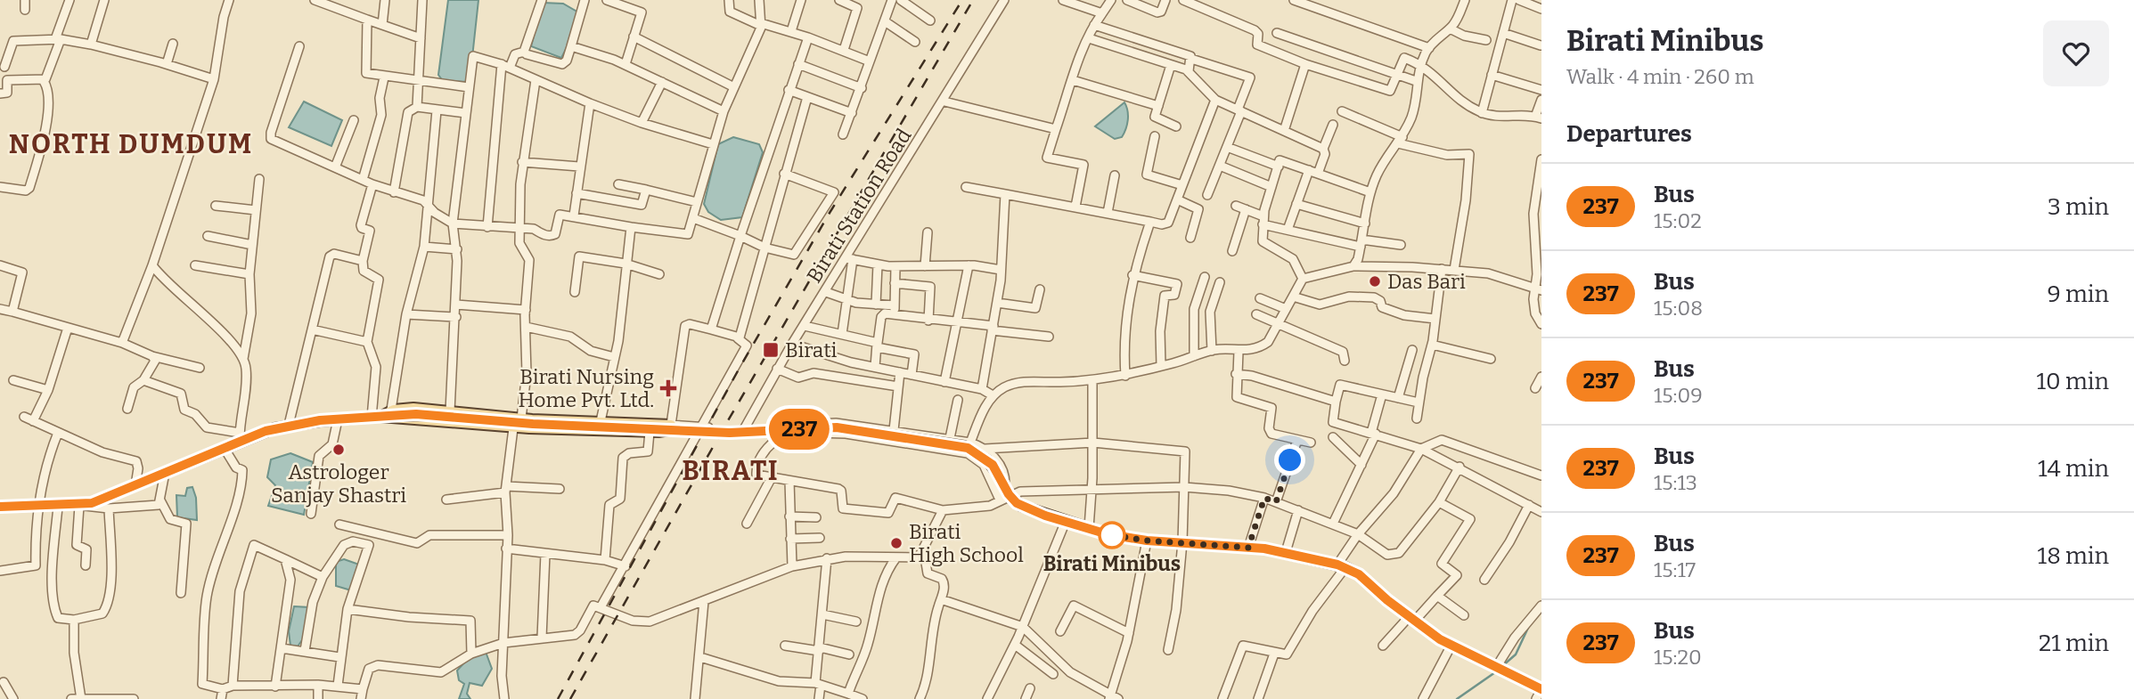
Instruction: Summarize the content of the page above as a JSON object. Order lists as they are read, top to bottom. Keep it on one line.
{"streets":{"street":["Birati Station Road"]},"districts":["NORTH DUMDUM","BIRATI"],"places":{"other":["Das Bari","Astrologer Sanjay Shastri","Birati Minibus","Birati High School"],"transit":["Birati"],"health":["Birati Nursing Home Pvt. Ltd."]},"lines":["bus line 237"],"page":{"on_map":"237","heading":[["Birati Minibus","Walk · 4 min · 260 m"],"Departures"],"list":[{"mark":"237","name":"Bus","note":"15:02","value":"3 min"},{"mark":"237","name":"Bus","note":"15:08","value":"9 min"},{"mark":"237","name":"Bus","note":"15:09","value":"10 min"},{"mark":"237","name":"Bus","note":"15:13","value":"14 min"},{"mark":"237","name":"Bus","note":"15:17","value":"18 min"},{"mark":"237","name":"Bus","note":"15:20","value":"21 min"}]}}
